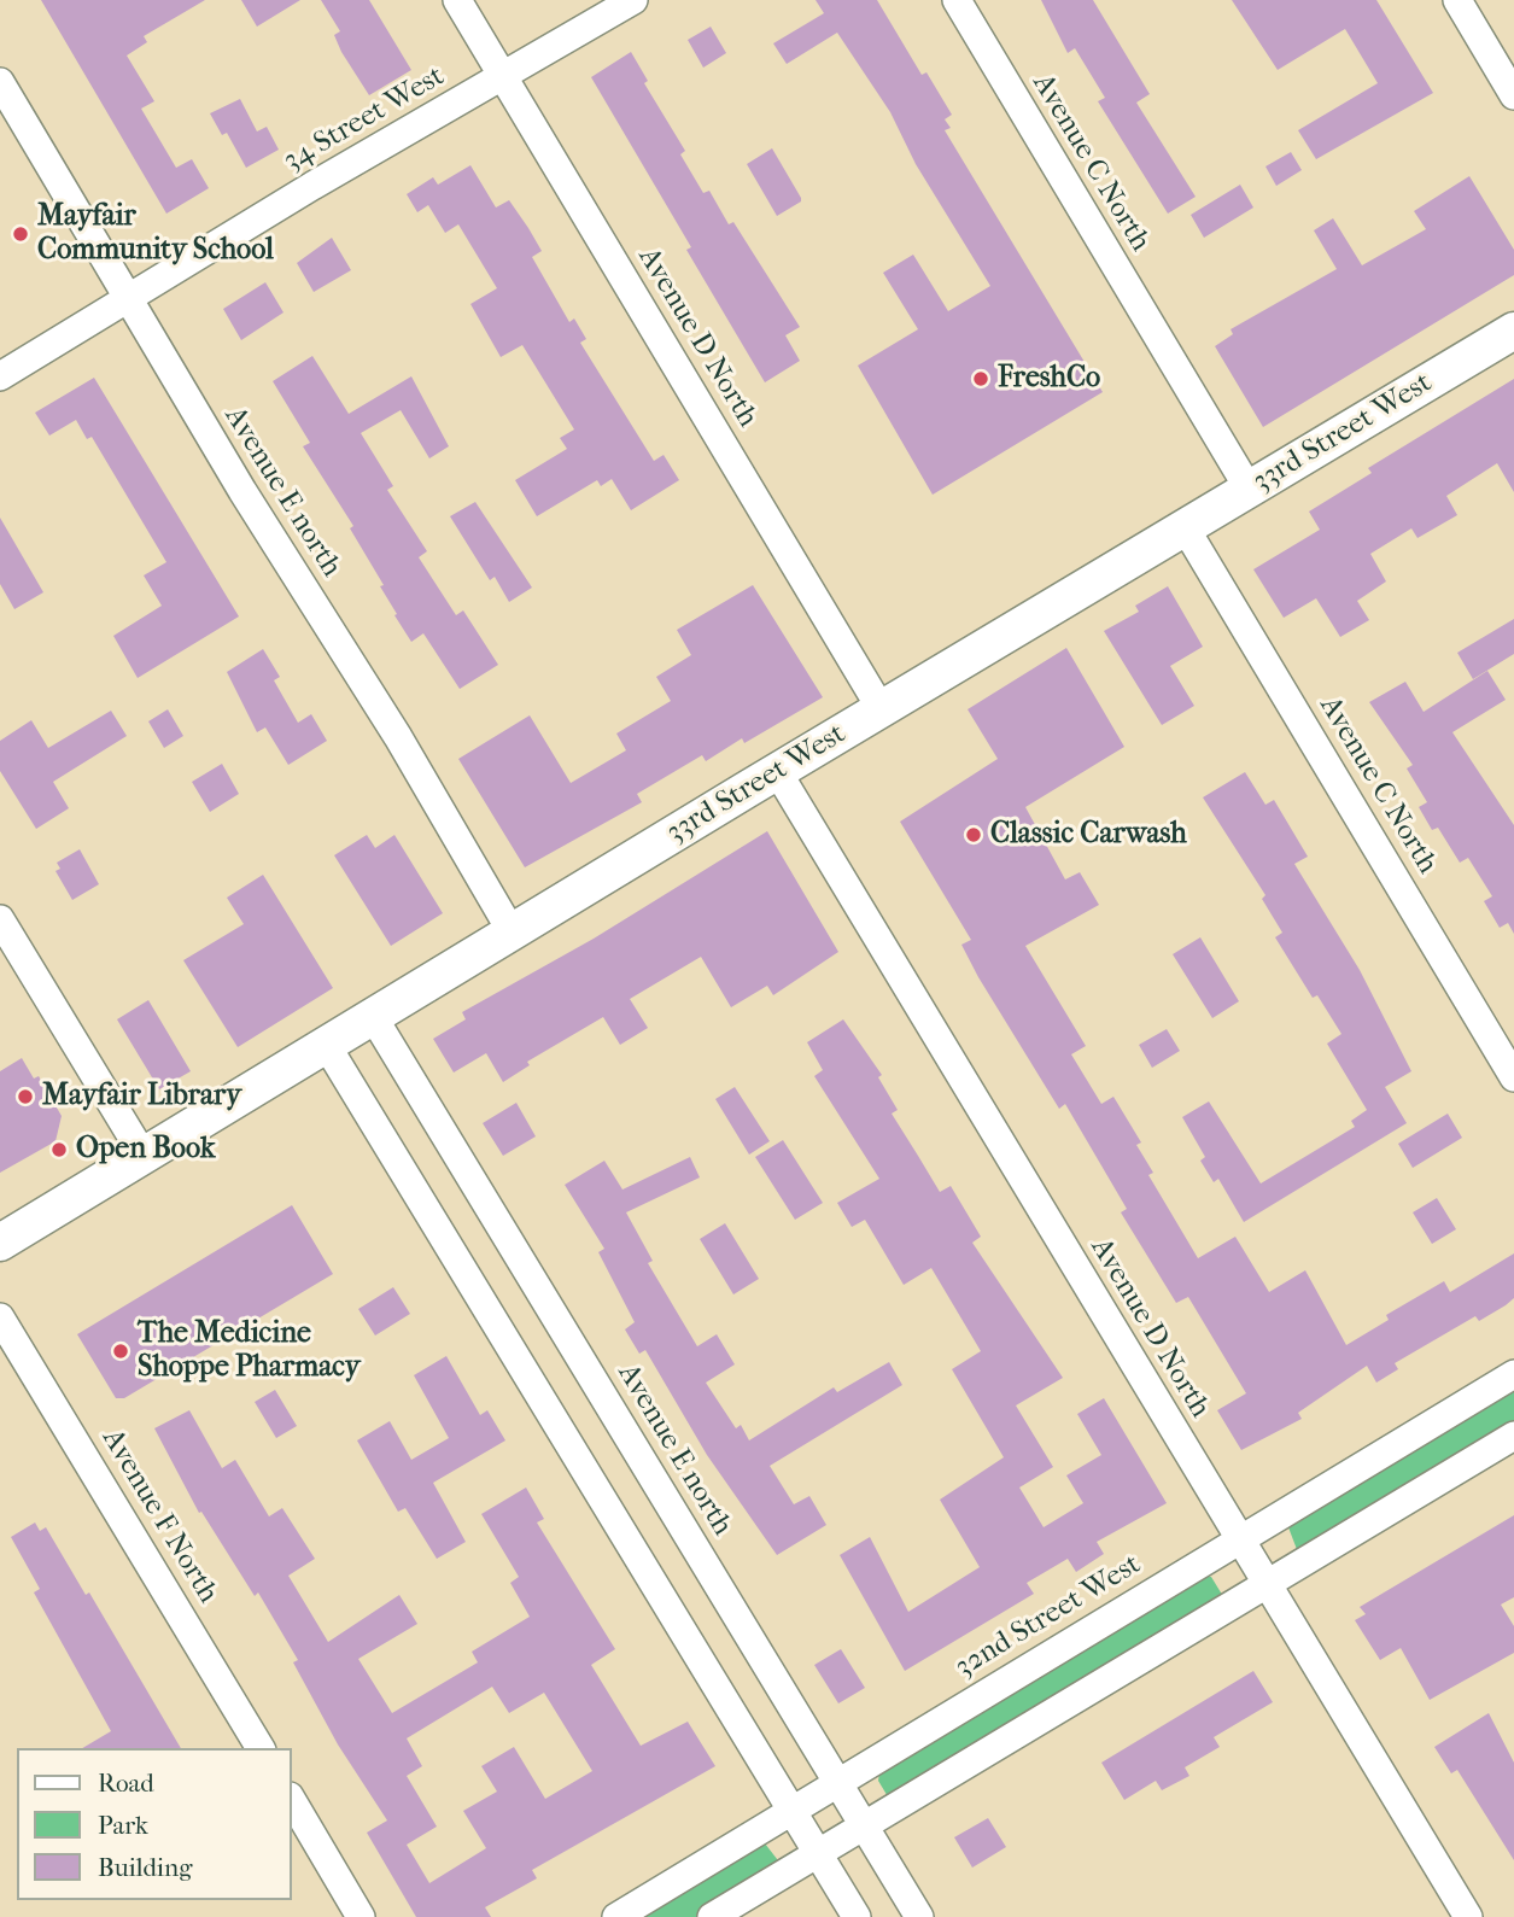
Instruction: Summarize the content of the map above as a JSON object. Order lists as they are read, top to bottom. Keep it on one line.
{"streets":{"main road":["33rd Street West"],"street":["34 Street West","Avenue C North","Avenue D North","Avenue E north","Avenue F North","32nd Street West"]},"crossings":[["34 Street West","Avenue D North"],["34 Street West","Avenue E north"],["Avenue C North","33rd Street West"],["Avenue D North","33rd Street West"],["Avenue D North","32nd Street West"],["33rd Street West","Avenue E north"],["Avenue E north","32nd Street West"]],"places":["Mayfair Community School","FreshCo","Classic Carwash","Mayfair Library","Open Book","The Medicine Shoppe Pharmacy"],"legend":["Road","Park","Building"]}
